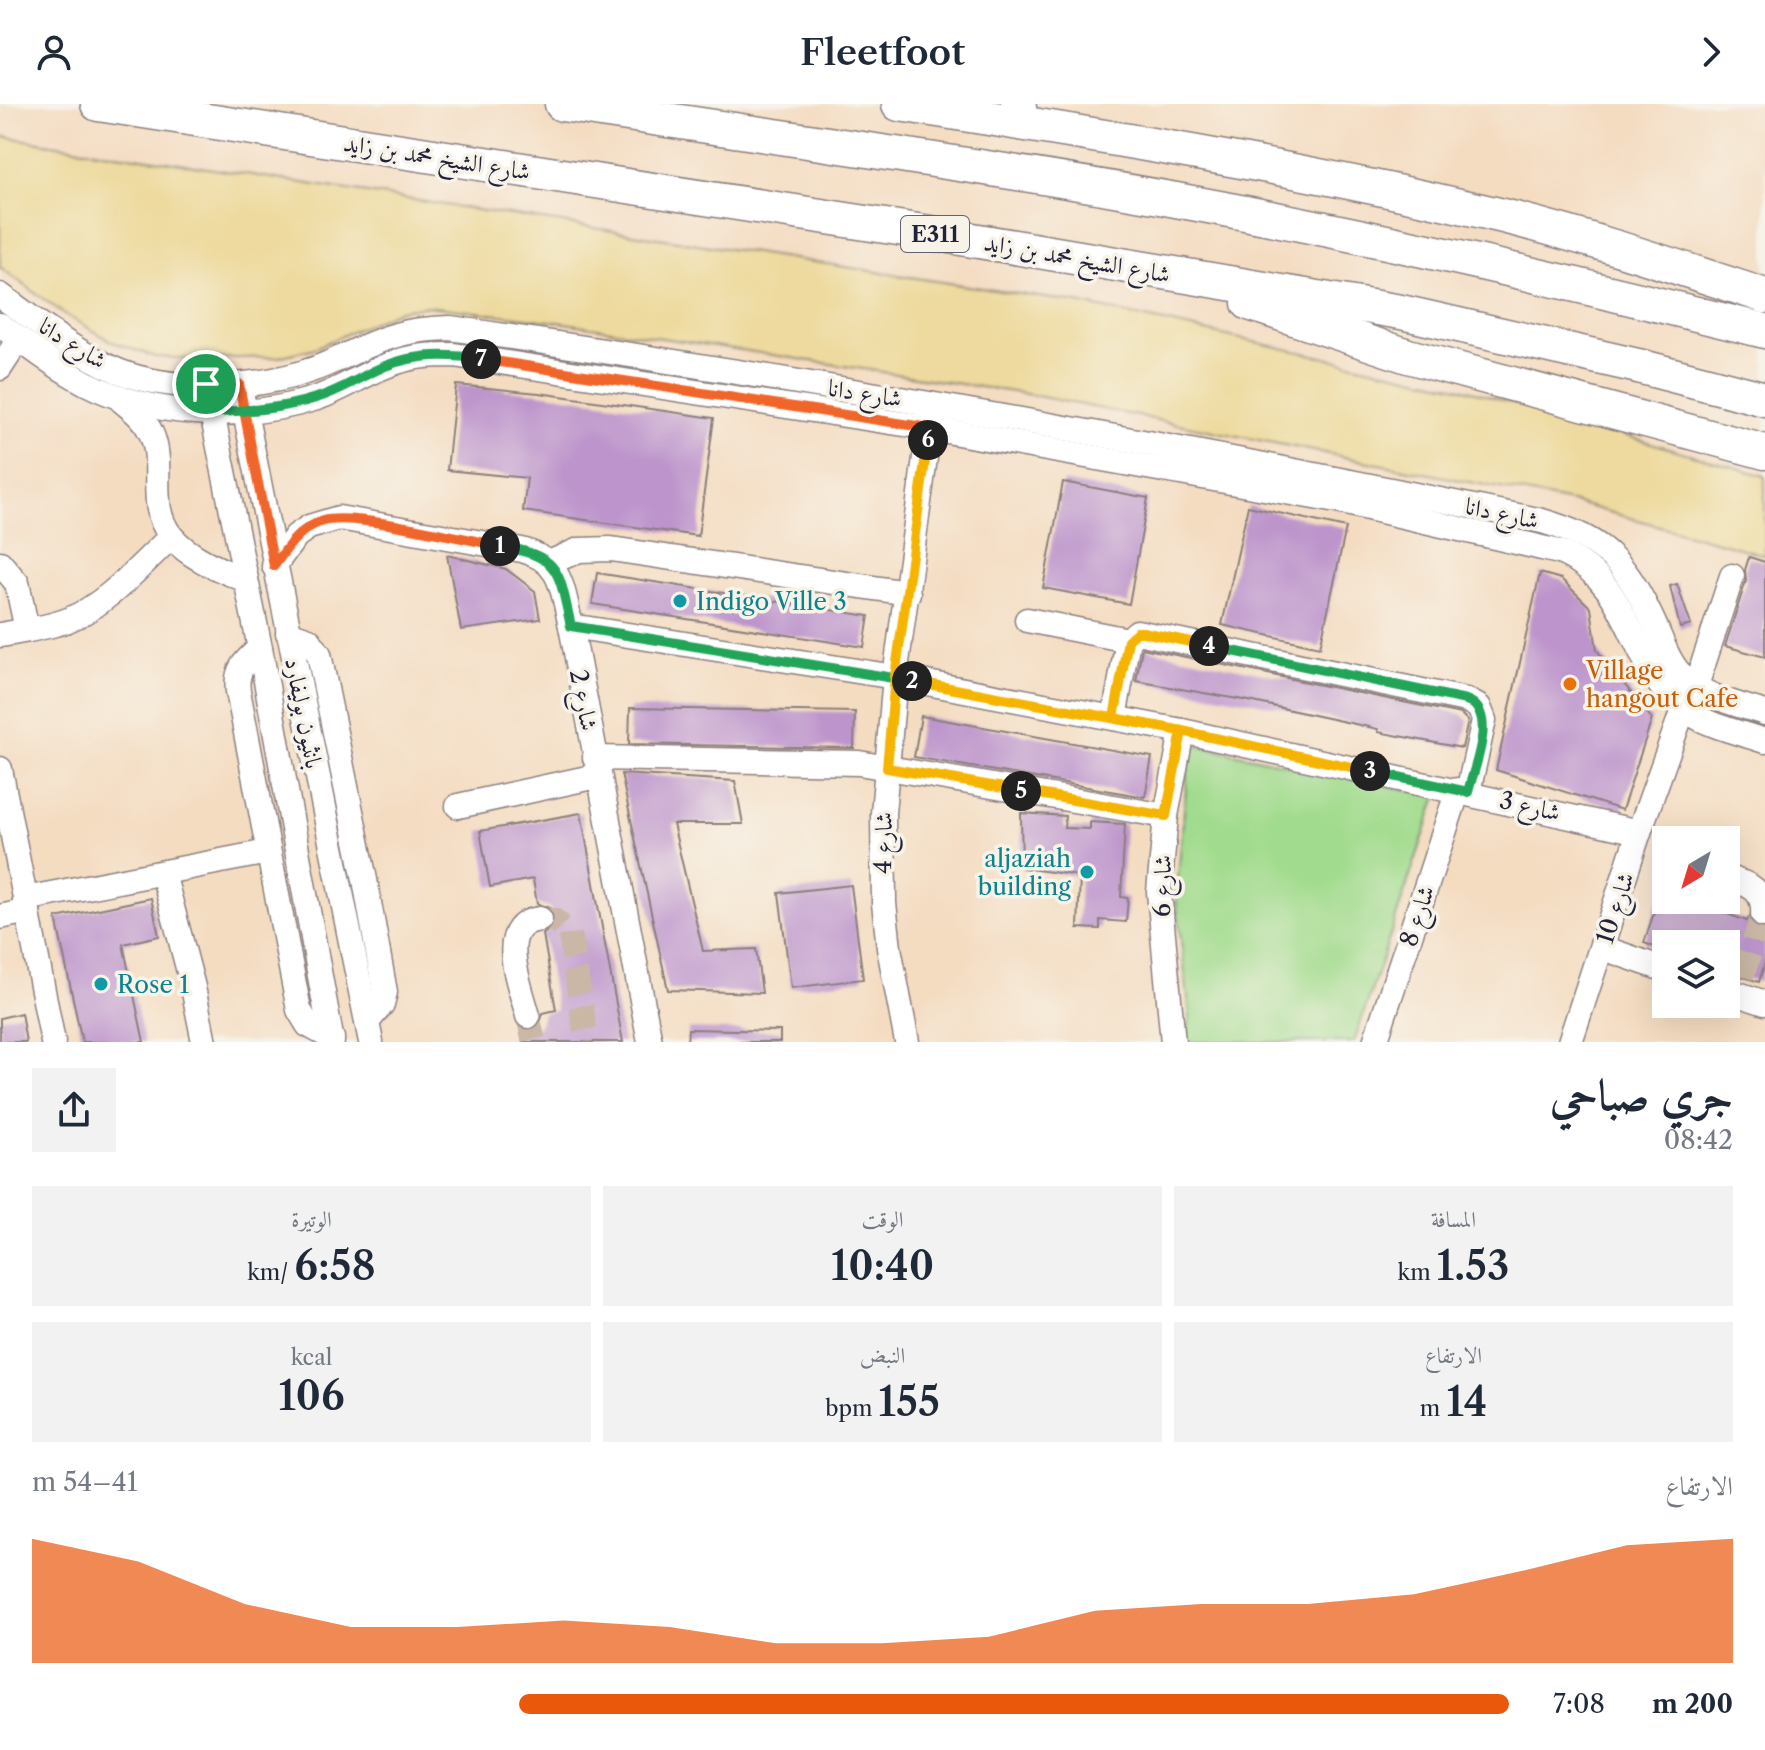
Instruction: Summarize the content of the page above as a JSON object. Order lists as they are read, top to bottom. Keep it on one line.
{"streets":{"highway":["شارع الشيخ محمد بن زايد","E311"],"street":["شارع دانا","شارع 2","بانثيون بوليفارد","شارع 3","شارع 4","شارع 6","شارع 10","شارع 8"]},"crossings":[["شارع دانا","بانثيون بوليفارد"],["شارع دانا","شارع 4"],["شارع دانا","شارع 10"],["شارع 2","شارع 3"],["شارع 3","شارع 4"],["شارع 3","شارع 6"],["شارع 3","شارع 10"],["شارع 3","شارع 8"]],"places":["Indigo Ville 3","Village hangout Cafe","aljaziah building","Rose 1"],"north":"bottom left","page":{"header":"Fleetfoot","pins":["7","6","1","4","2","3","5"],"heading":["جري صباحي","08:42"],"stats":[["المسافة","1.53 km"],["الوقت","10:40"],["الوتيرة","6:58 /km"],["الارتفاع","14 m"],["النبض","155 bpm"],["kcal","106"]],"chart":["الارتفاع","41–54 m"],"list":[{"name":"200 m","note":"7:08"}]}}
